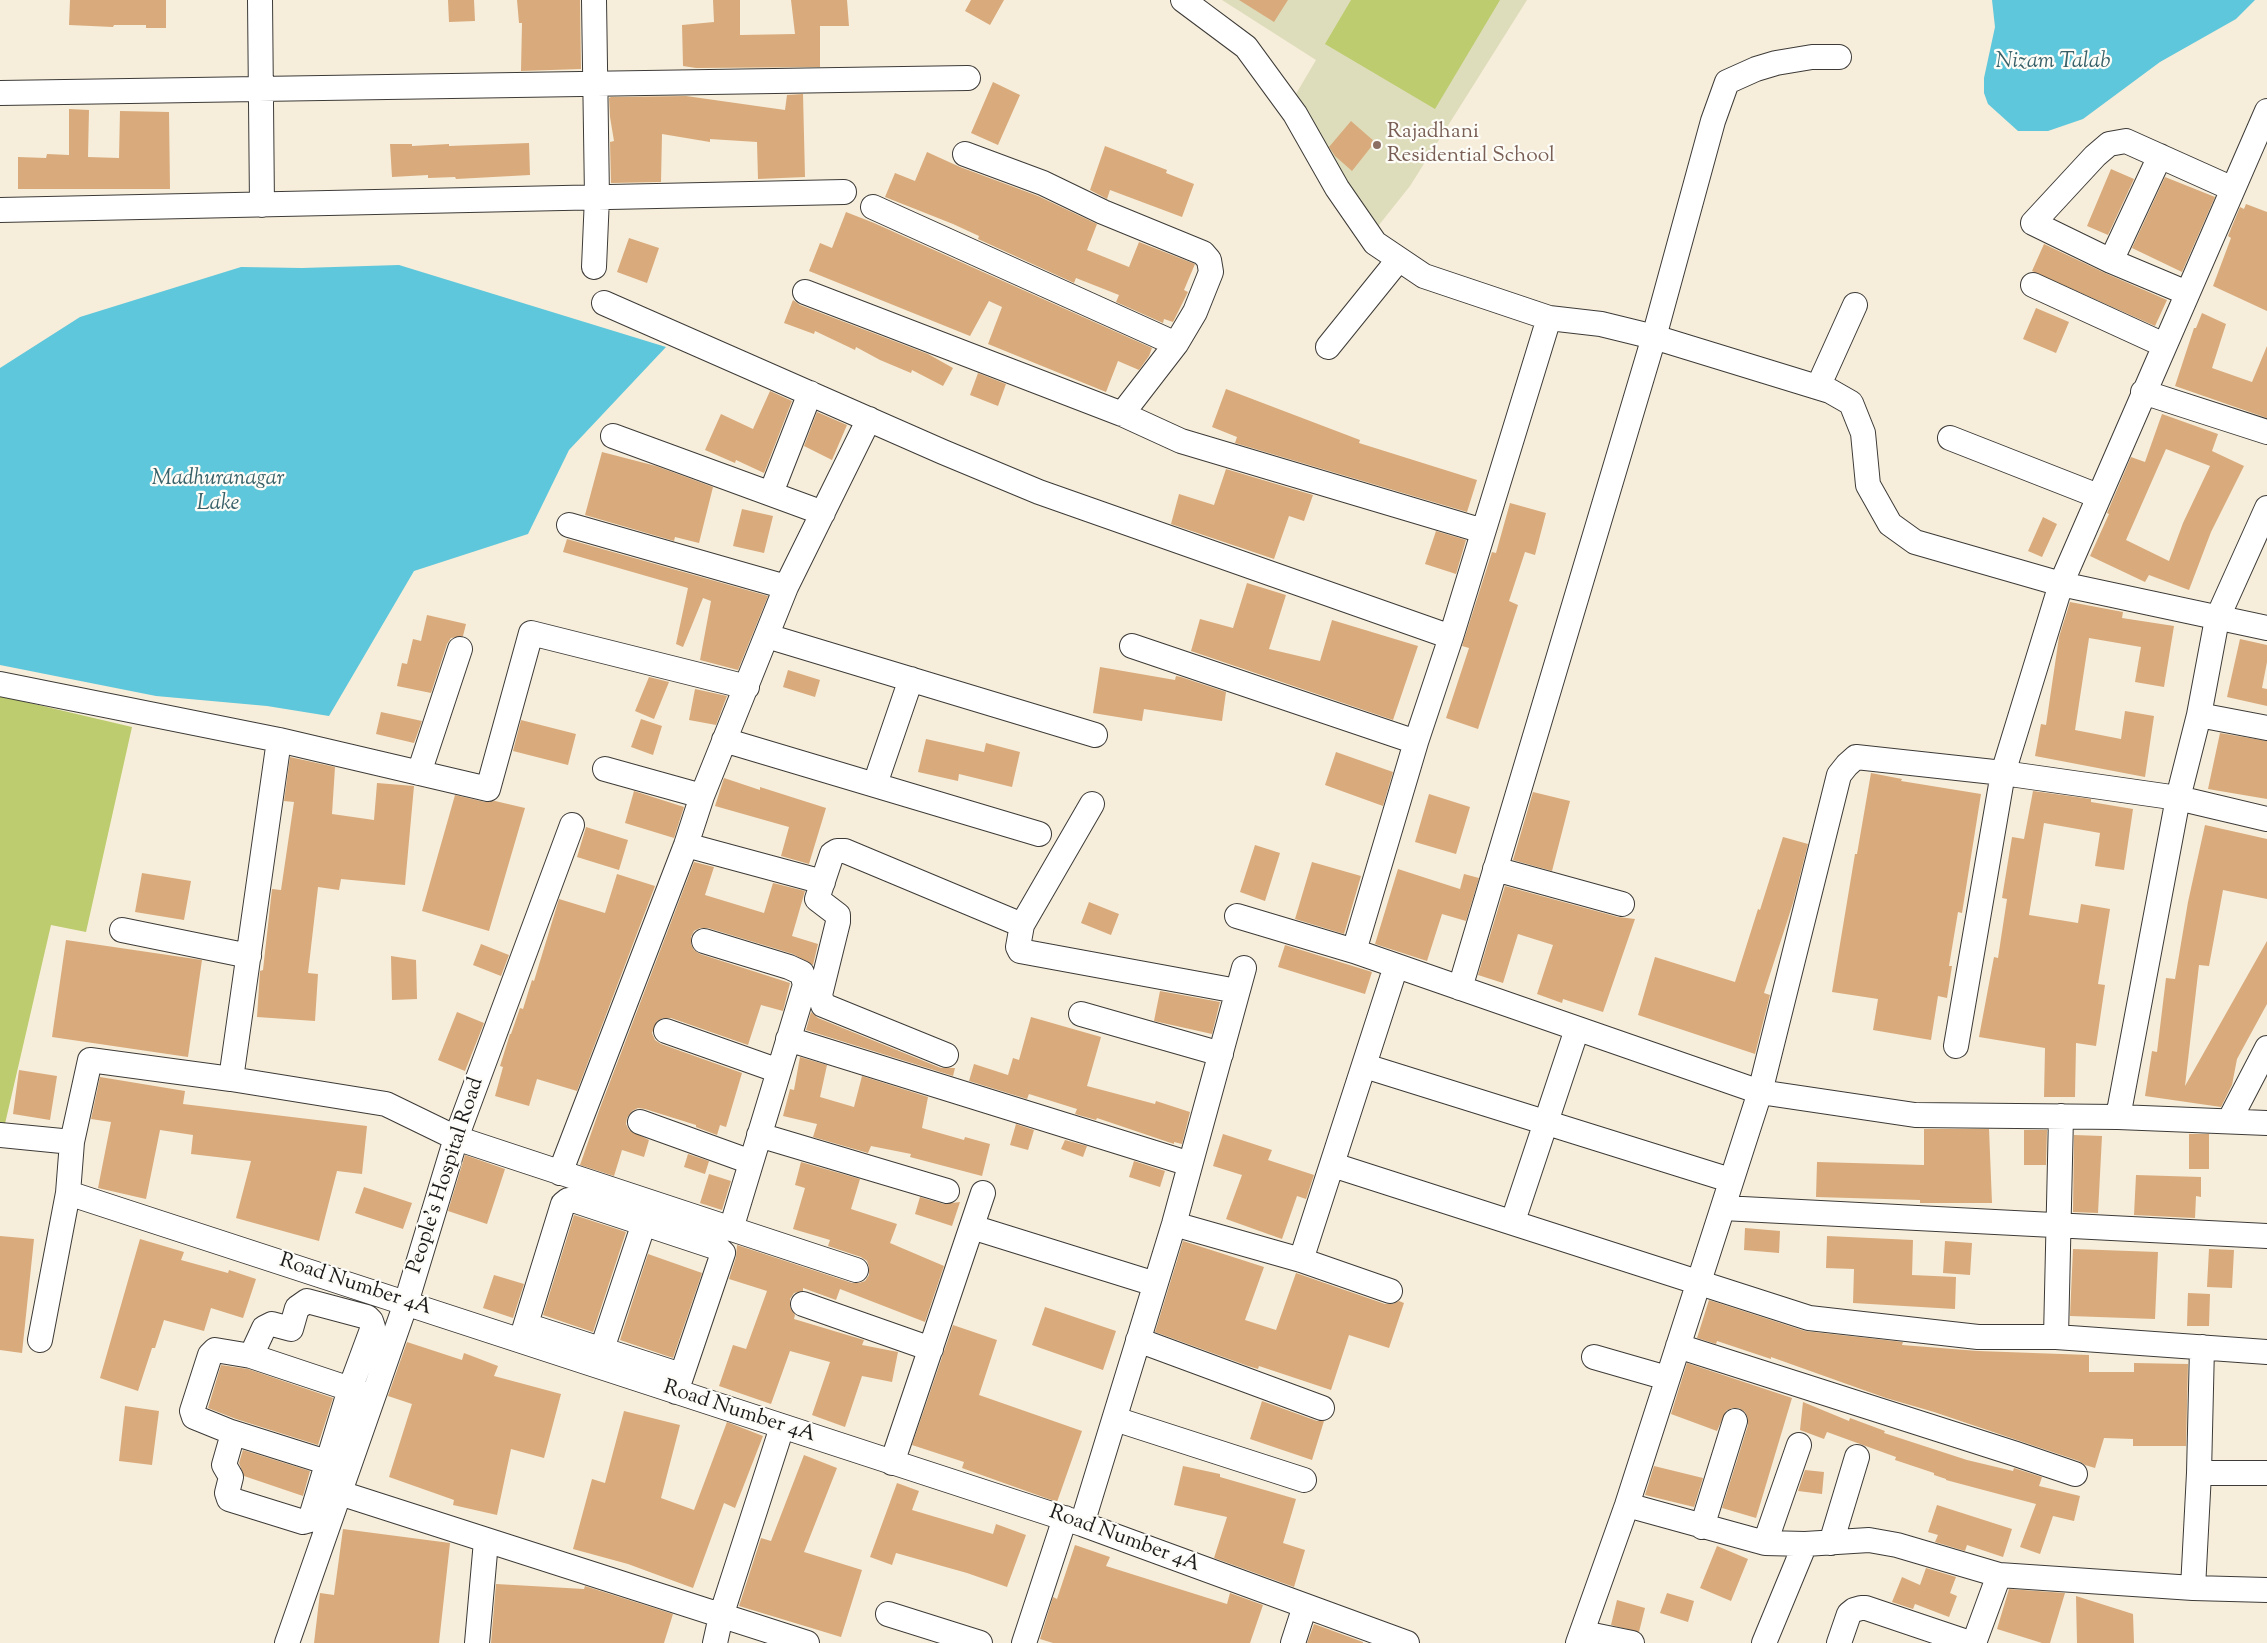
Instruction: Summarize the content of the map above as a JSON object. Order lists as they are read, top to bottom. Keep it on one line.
{"streets":{"street":["People's Hospital Road","Road Number 4A"]},"crossings":[["People's Hospital Road","Road Number 4A"]],"water":["Nizam Talab","Madhuranagar Lake"],"places":["Rajadhani Residential School"]}
